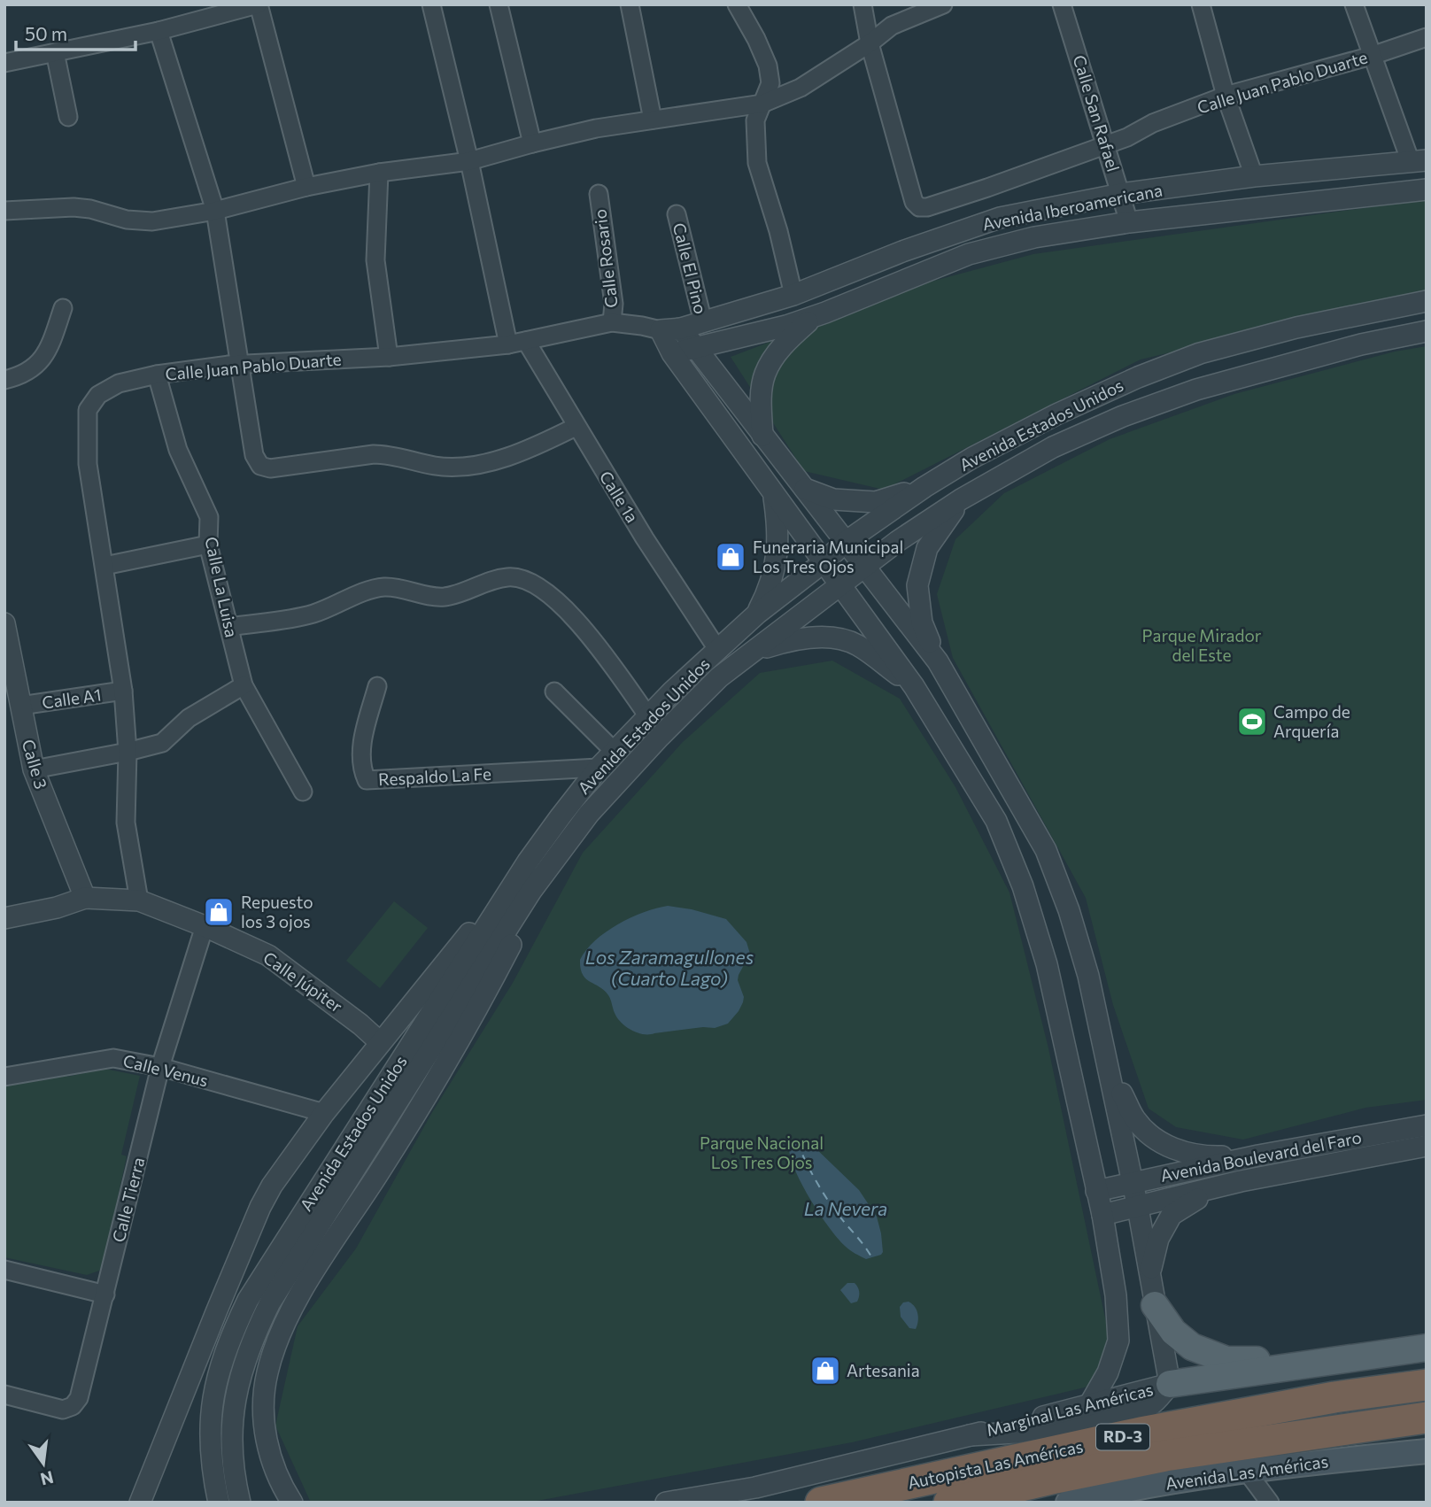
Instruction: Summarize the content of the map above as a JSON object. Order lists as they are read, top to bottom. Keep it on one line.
{"streets":{"highway":["RD-3","Autopista Las Américas"],"main road":["Avenida Las Américas"],"street":["Calle Juan Pablo Duarte","Calle San Rafael","Avenida Iberoamericana","Calle Rosario","Calle El Pino","Avenida Estados Unidos","Calle 1a","Calle La Luisa","Calle A1","Calle 3","Respaldo La Fe","Calle Júpiter","Calle Venus","Avenida Boulevard del Faro","Calle Tierra","Marginal Las Américas"]},"crossings":[["Calle Juan Pablo Duarte","Calle San Rafael"],["Calle Juan Pablo Duarte","Avenida Iberoamericana"],["Calle Juan Pablo Duarte","Calle Rosario"],["Calle Juan Pablo Duarte","Calle 1a"],["Calle Juan Pablo Duarte","Calle La Luisa"],["Calle Juan Pablo Duarte","Calle A1"],["Calle Juan Pablo Duarte","Calle Júpiter"],["Calle San Rafael","Avenida Iberoamericana"],["Avenida Iberoamericana","Calle El Pino"],["Avenida Estados Unidos","Calle 1a"],["Avenida Estados Unidos","Respaldo La Fe"],["Calle A1","Calle 3"],["Calle 3","Calle Júpiter"],["Calle Júpiter","Calle Tierra"],["Calle Venus","Calle Tierra"]],"water":["Los Zaramagullones (Cuarto Lago)","La Nevera"],"parks":["Parque Mirador del Este","Parque Nacional Los Tres Ojos"],"places":{"shop":["Funeraria Municipal Los Tres Ojos","Repuesto los 3 ojos","Artesania"],"sports":["Campo de Arquería"]},"scale_bar":"50 m","north":"bottom"}
